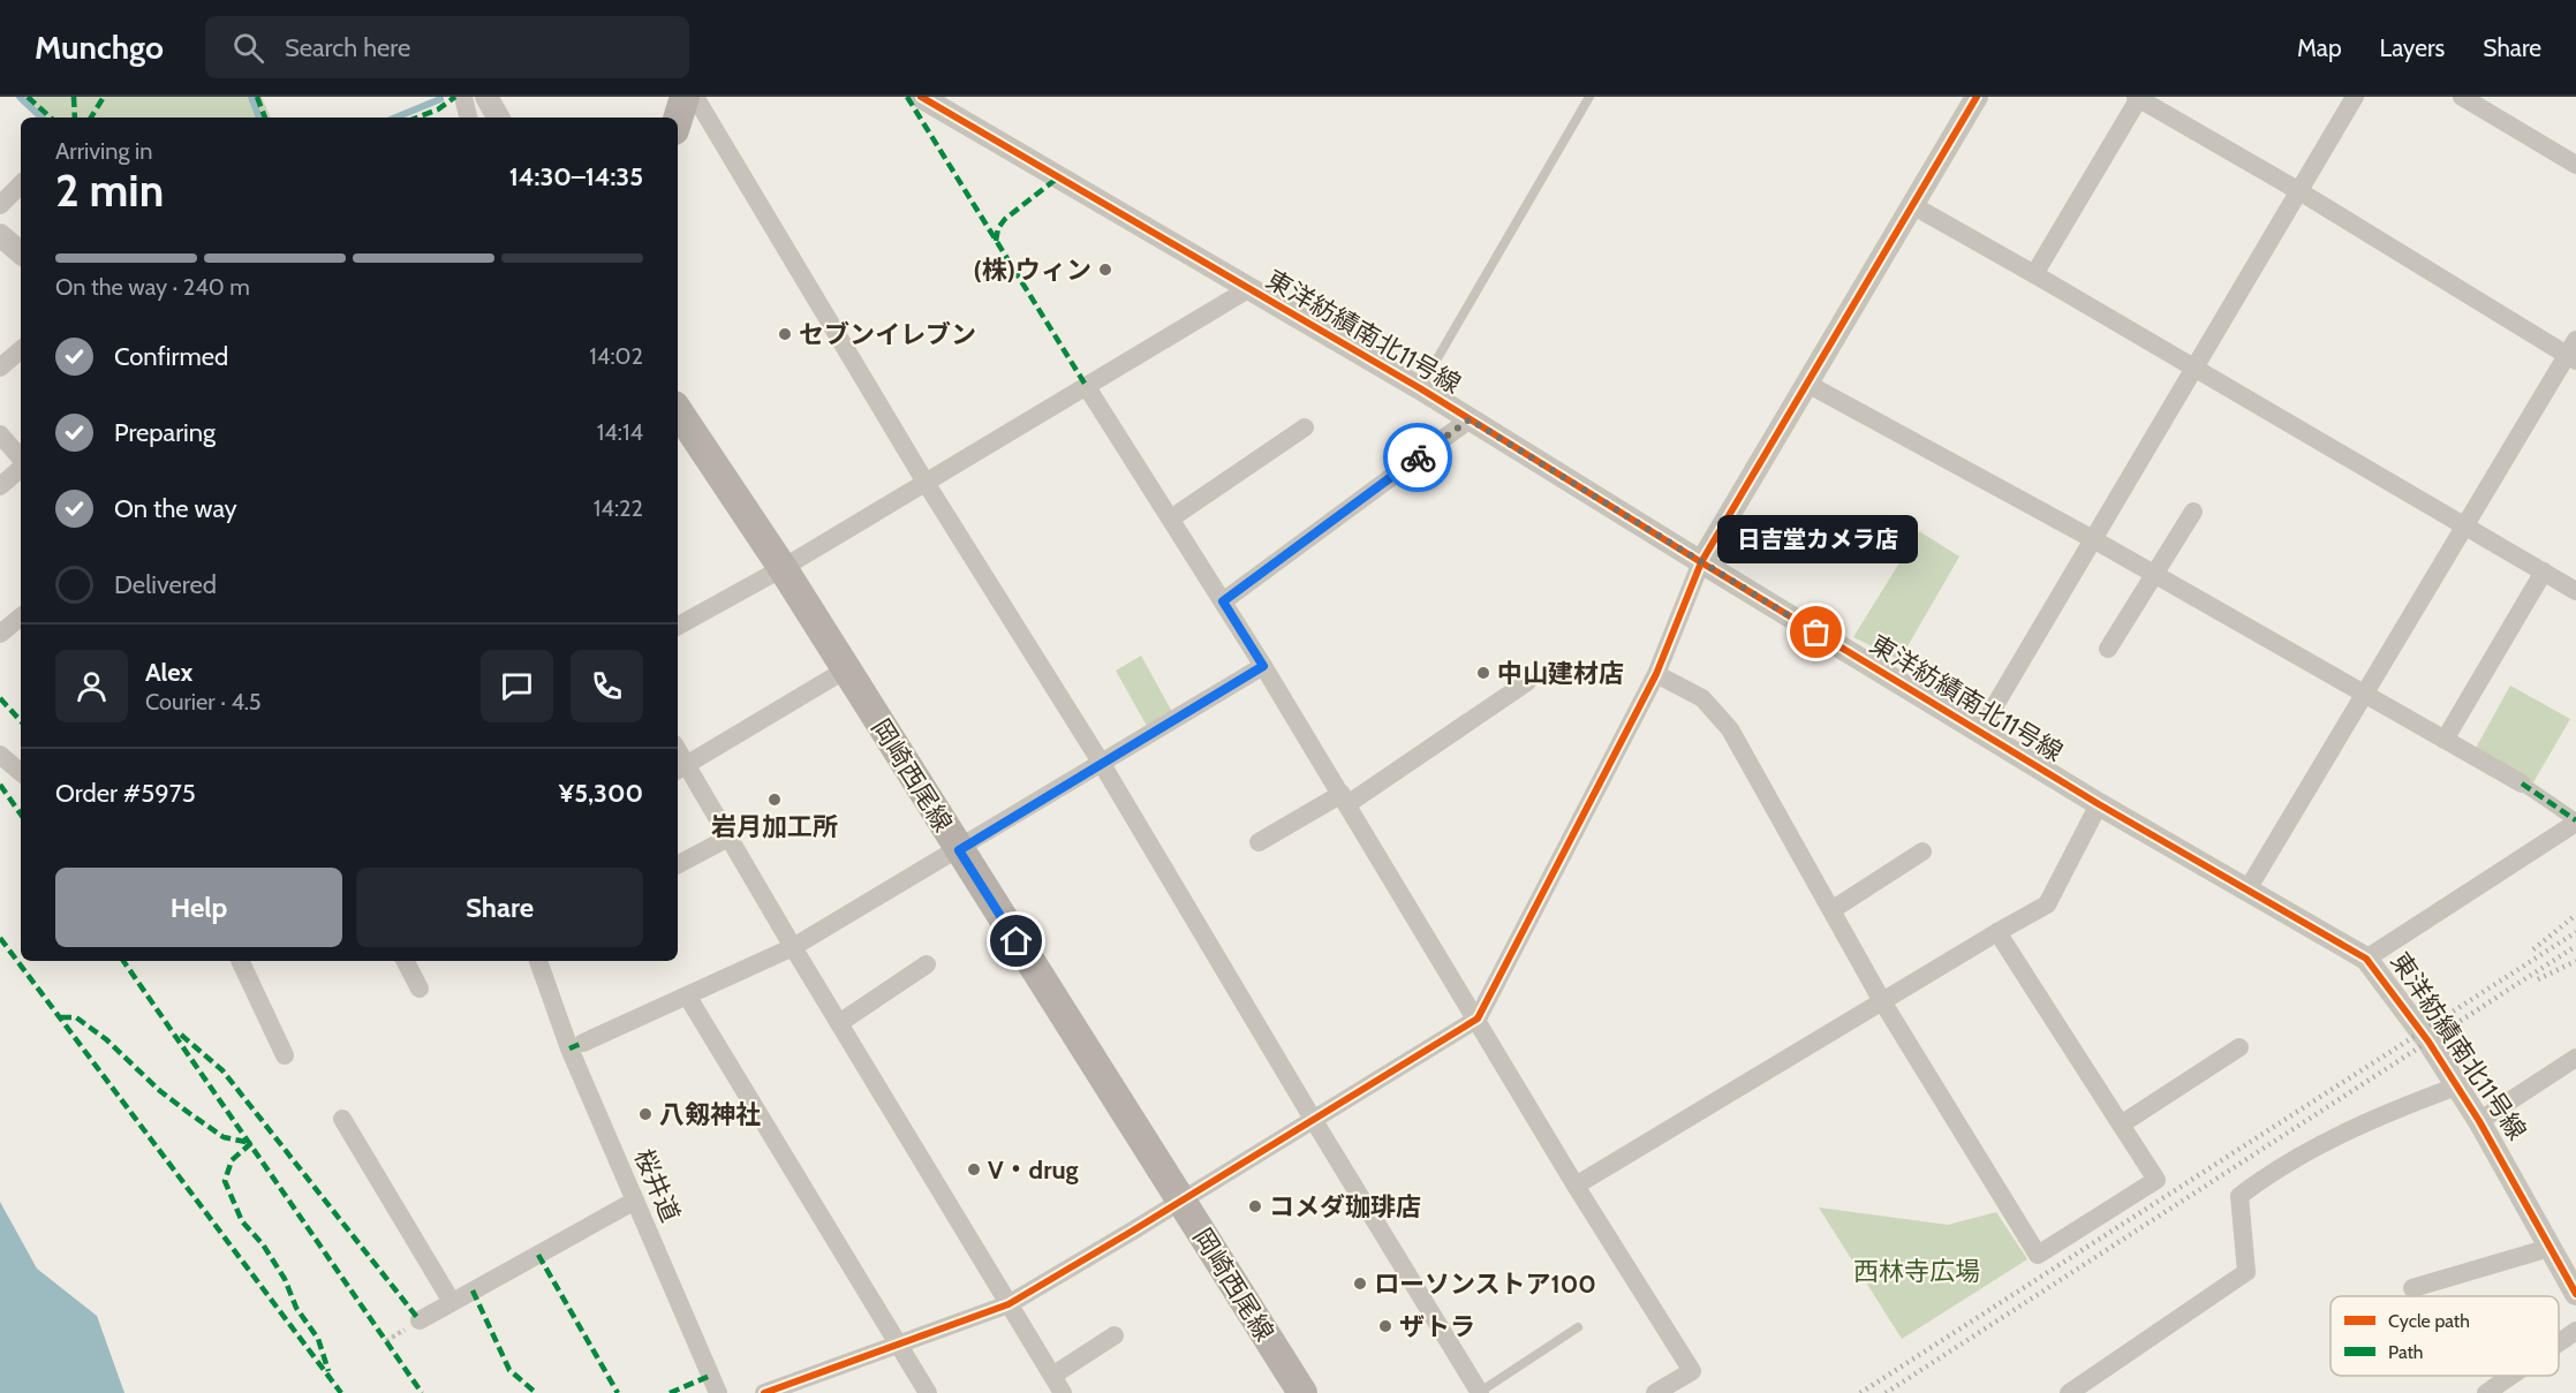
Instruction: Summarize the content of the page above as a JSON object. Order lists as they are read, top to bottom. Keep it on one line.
{"streets":{"main road":["岡崎西尾線"],"street":["東洋紡績南北11号線","桜井道"]},"parks":["西林寺広場"],"places":["(株)ウィン","セブンイレブン","日吉堂カメラ店","中山建材店","岩月加工所","八剱神社","V・drug","コメダ珈琲店","ローソンストア100","ザトラ"],"legend":["Cycle path","Path"],"page":{"header":"Munchgo","search":"Search here","nav":["Map","Layers","Share"],"heading":["2 min","Arriving in","14:30–14:35"],"panel":["Alex","Courier · 4.5","Order #5975","¥5,300"],"bar":"On the way · 240 m","list":[["Confirmed","14:02"],["Preparing","14:14"],["On the way","14:22"],"Delivered"],"bubble":"日吉堂カメラ店","buttons":["Help","Share"]}}
